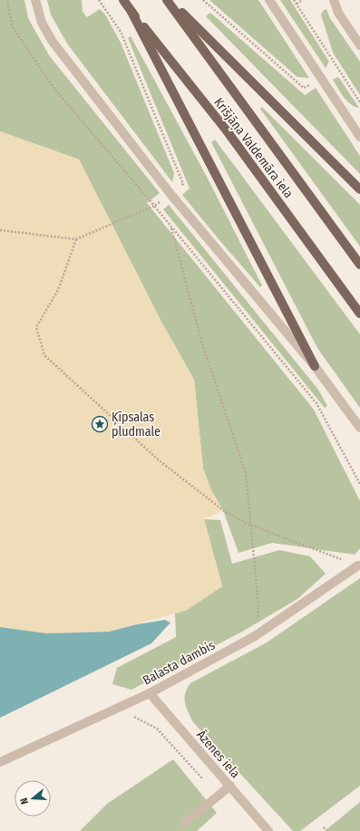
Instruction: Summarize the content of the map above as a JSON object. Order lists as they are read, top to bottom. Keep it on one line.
{"streets":{"main road":["Krišjāņa Valdemāra iela"],"street":["Balasta dambis","Āzenes iela"]},"crossings":[["Balasta dambis","Āzenes iela"]],"places":{"place":["Ķīpsalas pludmale"]},"north":"left"}
